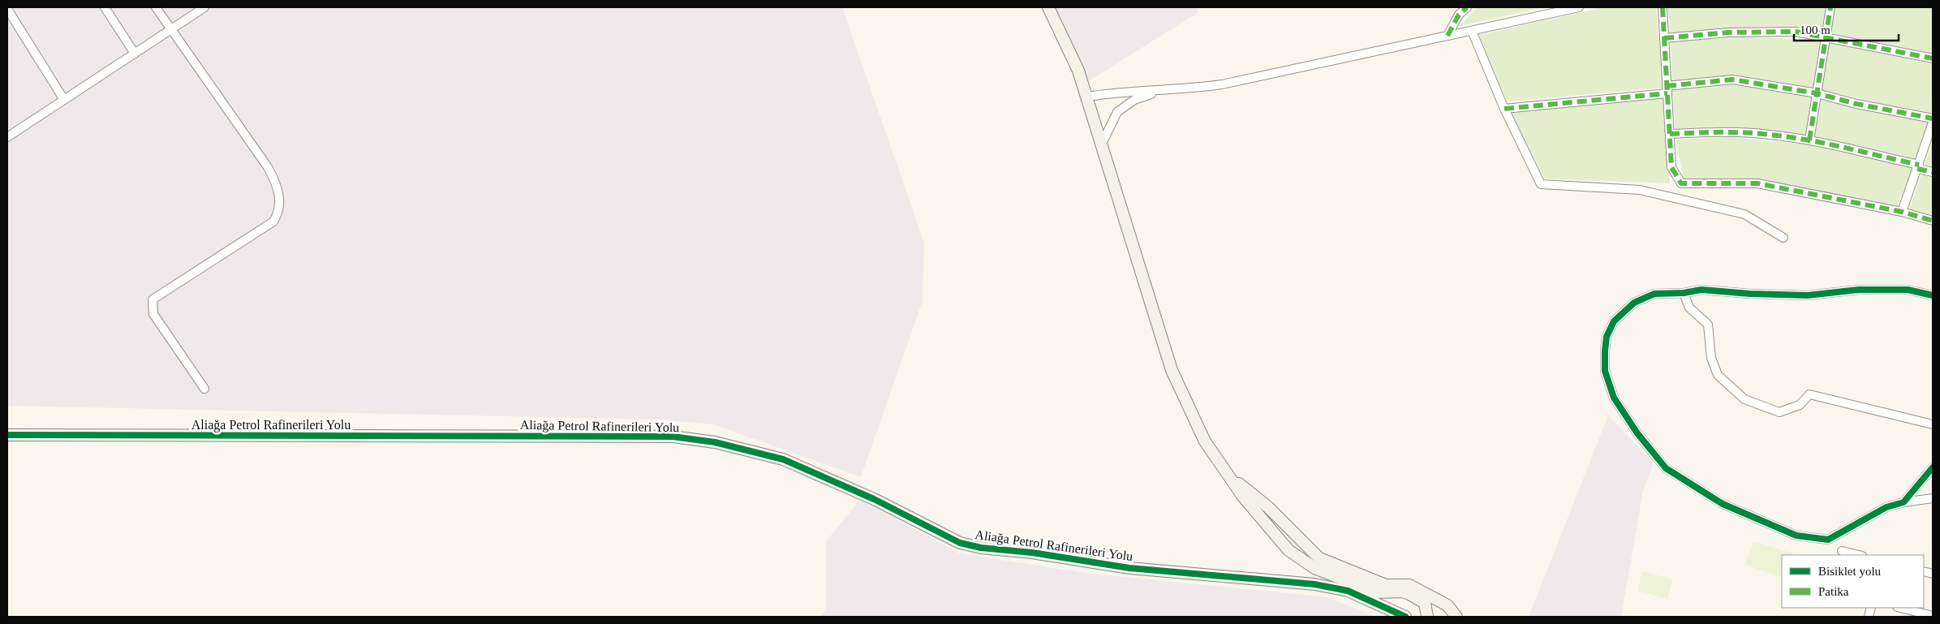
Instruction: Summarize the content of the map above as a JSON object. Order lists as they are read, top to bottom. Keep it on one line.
{"streets":{"street":["Aliağa Petrol Rafinerileri Yolu"]},"legend":["Bisiklet yolu","Patika"],"scale_bar":"100 m"}
